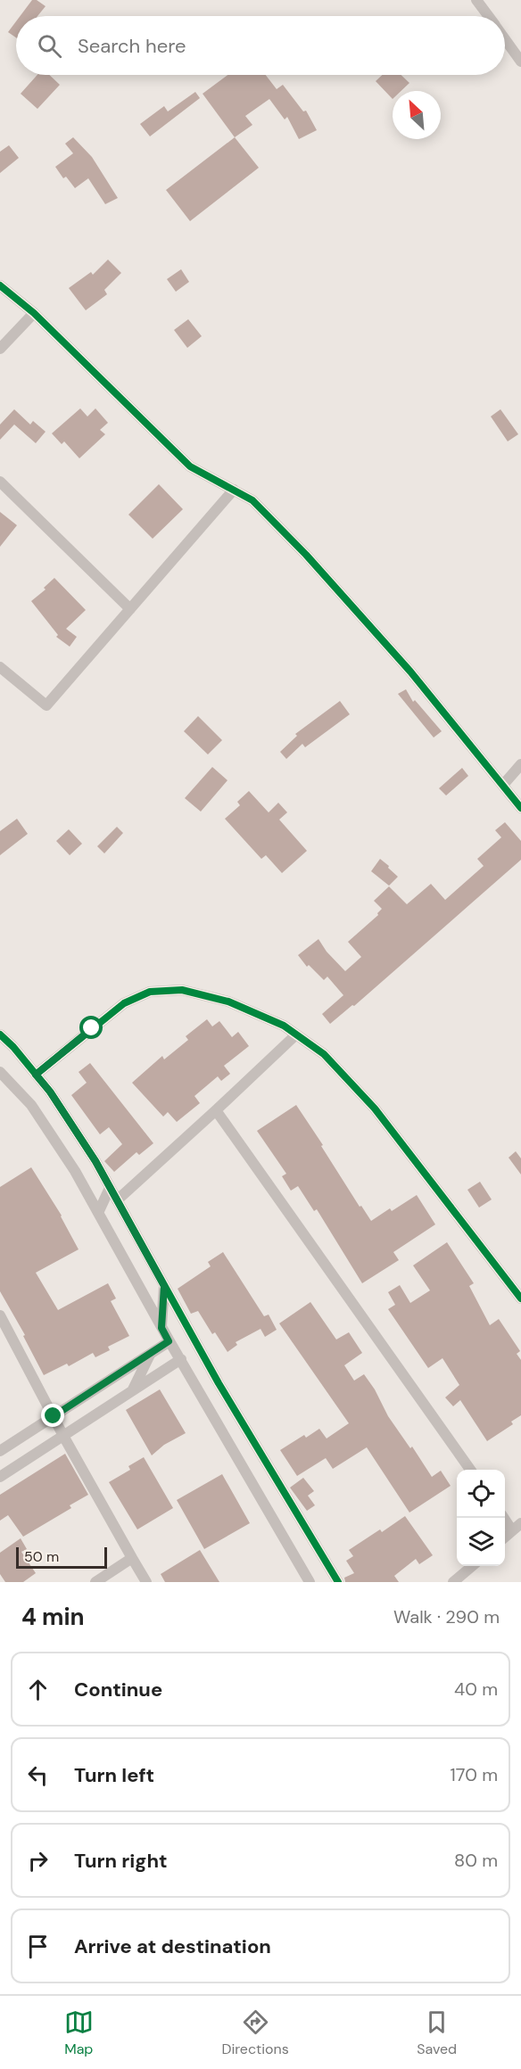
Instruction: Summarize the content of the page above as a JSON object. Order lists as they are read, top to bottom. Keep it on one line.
{"scale_bar":"50 m","north":"top left","page":{"search":"Search here","scale":"50 m","heading":["4 min","Walk · 290 m"],"list":[["Continue","40 m"],["Turn left","170 m"],["Turn right","80 m"],"Arrive at destination"],"nav":["Map","Directions","Saved"]}}
